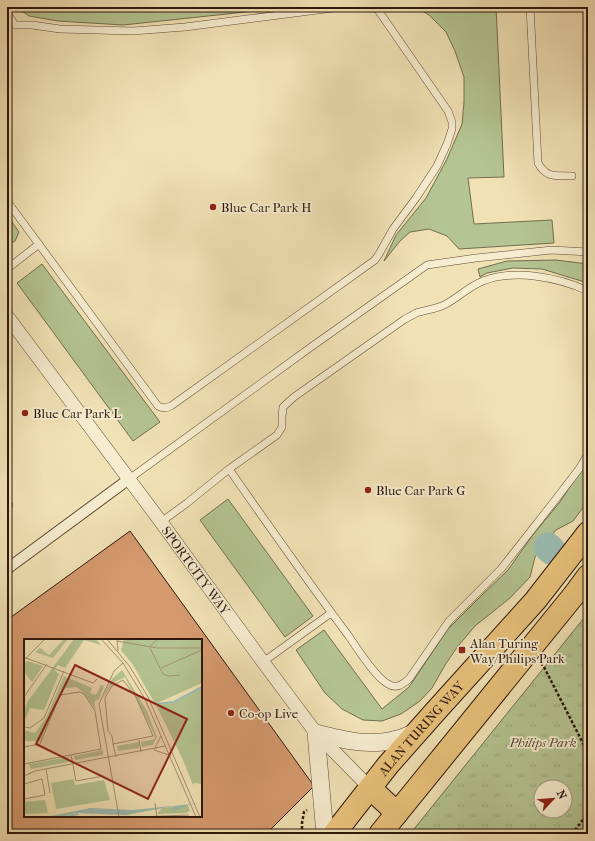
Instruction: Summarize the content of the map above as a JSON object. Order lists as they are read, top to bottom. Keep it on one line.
{"streets":{"highway":["SPORTCITY WAY","ALAN TURING WAY"]},"crossings":[["SPORTCITY WAY","ALAN TURING WAY"]],"parks":["Philips Park"],"places":{"other":["Blue Car Park H","Blue Car Park L","Blue Car Park G","Co-op Live"],"transit":["Alan Turing Way/Philips Park"]},"north":"top right"}
